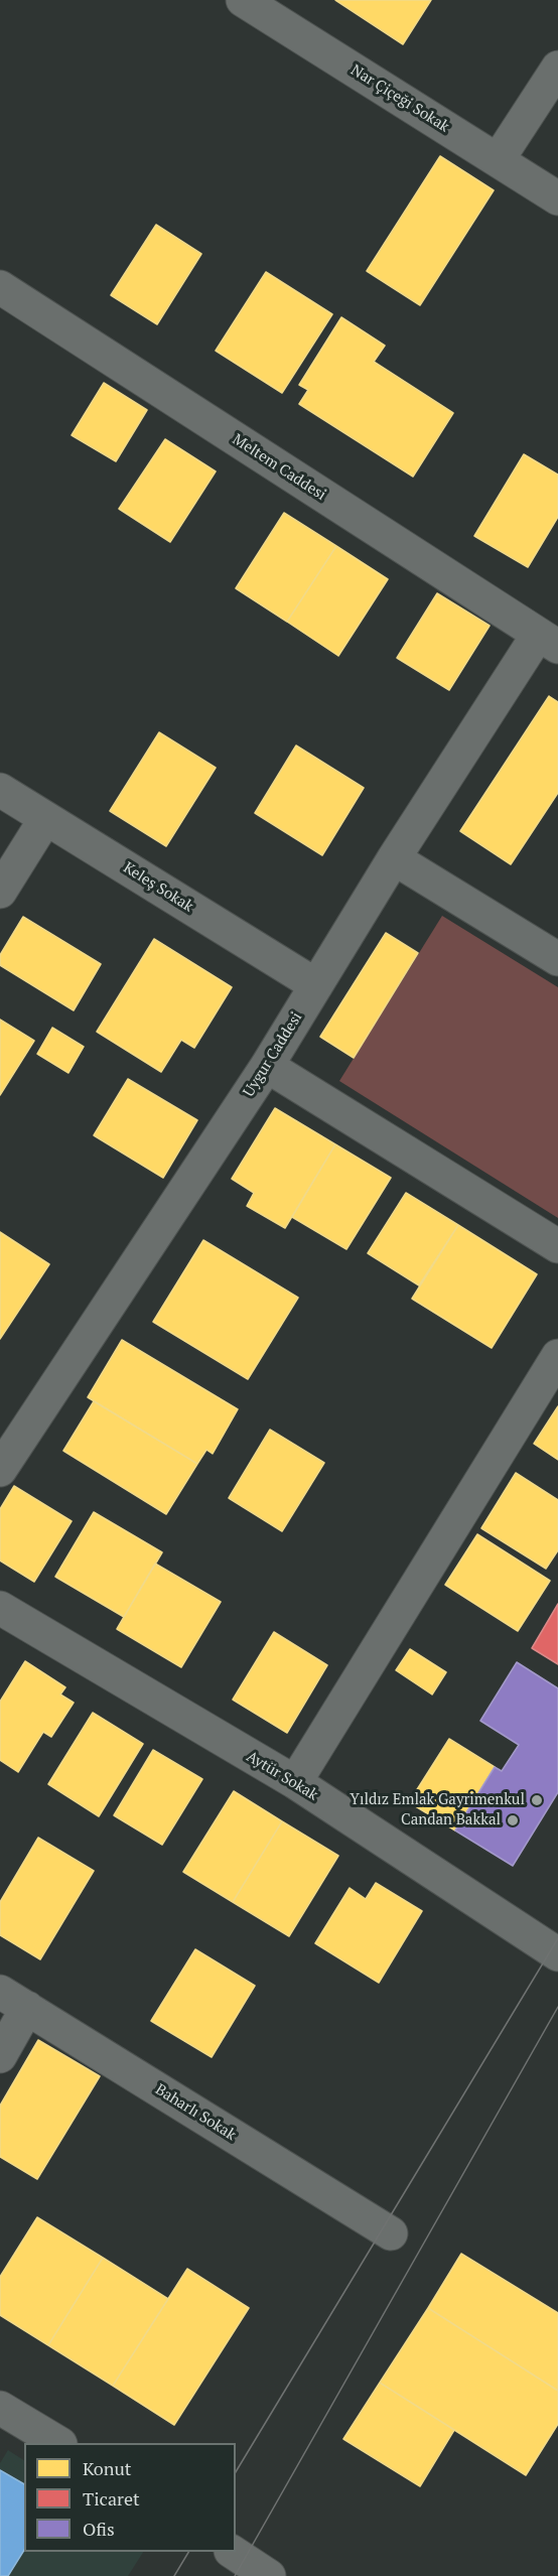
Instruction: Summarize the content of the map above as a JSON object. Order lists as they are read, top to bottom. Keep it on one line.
{"streets":{"street":["Nar Çiçeği Sokak","Meltem Caddesi","Keleş Sokak","Uygur Caddesi","Aytür Sokak","Baharlı Sokak"]},"crossings":[["Meltem Caddesi","Uygur Caddesi"],["Keleş Sokak","Uygur Caddesi"]],"places":["Yıldız Emlak Gayrimenkul","Candan Bakkal"],"legend":["Konut","Ticaret","Ofis"]}
